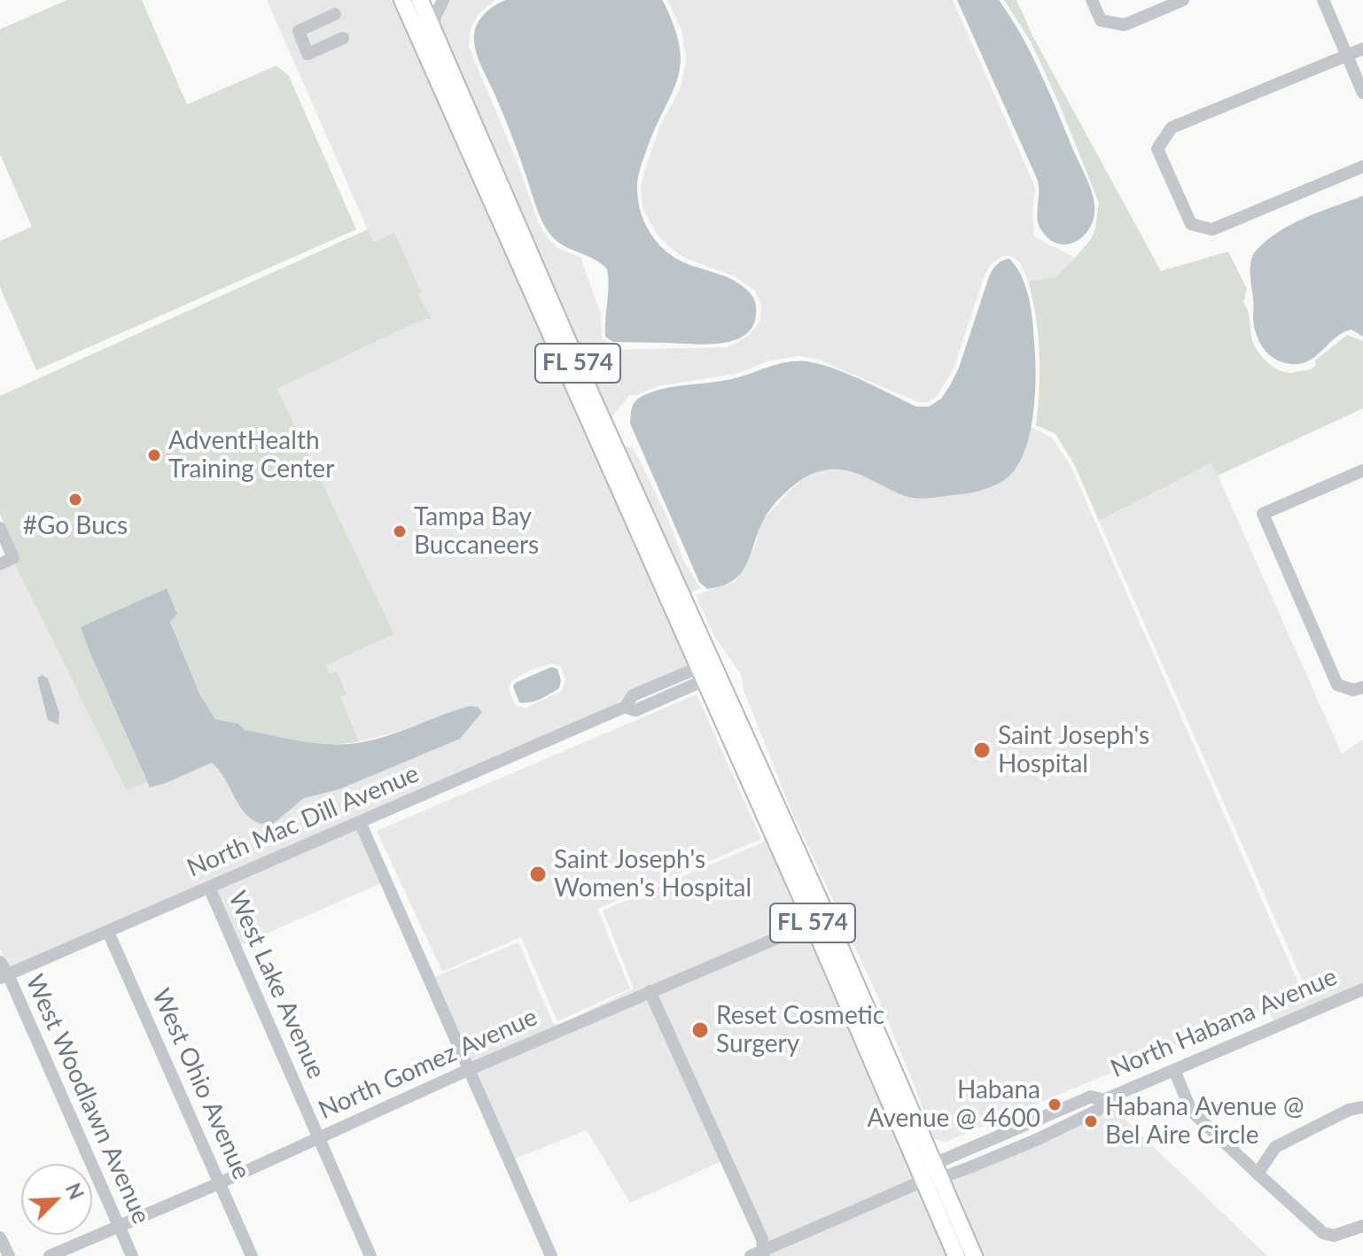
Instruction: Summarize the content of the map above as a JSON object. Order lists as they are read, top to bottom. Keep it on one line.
{"streets":{"main road":["FL 574"],"street":["North Mac Dill Avenue","West Lake Avenue","North Habana Avenue","North Gomez Avenue","West Ohio Avenue","West Woodlawn Avenue"]},"crossings":[["FL 574","North Mac Dill Avenue"],["FL 574","North Habana Avenue"],["FL 574","North Gomez Avenue"],["North Mac Dill Avenue","West Lake Avenue"],["North Mac Dill Avenue","West Ohio Avenue"],["North Mac Dill Avenue","West Woodlawn Avenue"],["West Lake Avenue","North Gomez Avenue"],["North Gomez Avenue","West Ohio Avenue"],["North Gomez Avenue","West Woodlawn Avenue"]],"places":["AdventHealth Training Center","#Go Bucs","Tampa Bay Buccaneers","Saint Joseph's Hospital","Saint Joseph's Women's Hospital","Reset Cosmetic Surgery","Habana Avenue @ 4600","Habana Avenue @ Bel Aire Circle"],"north":"top right"}
